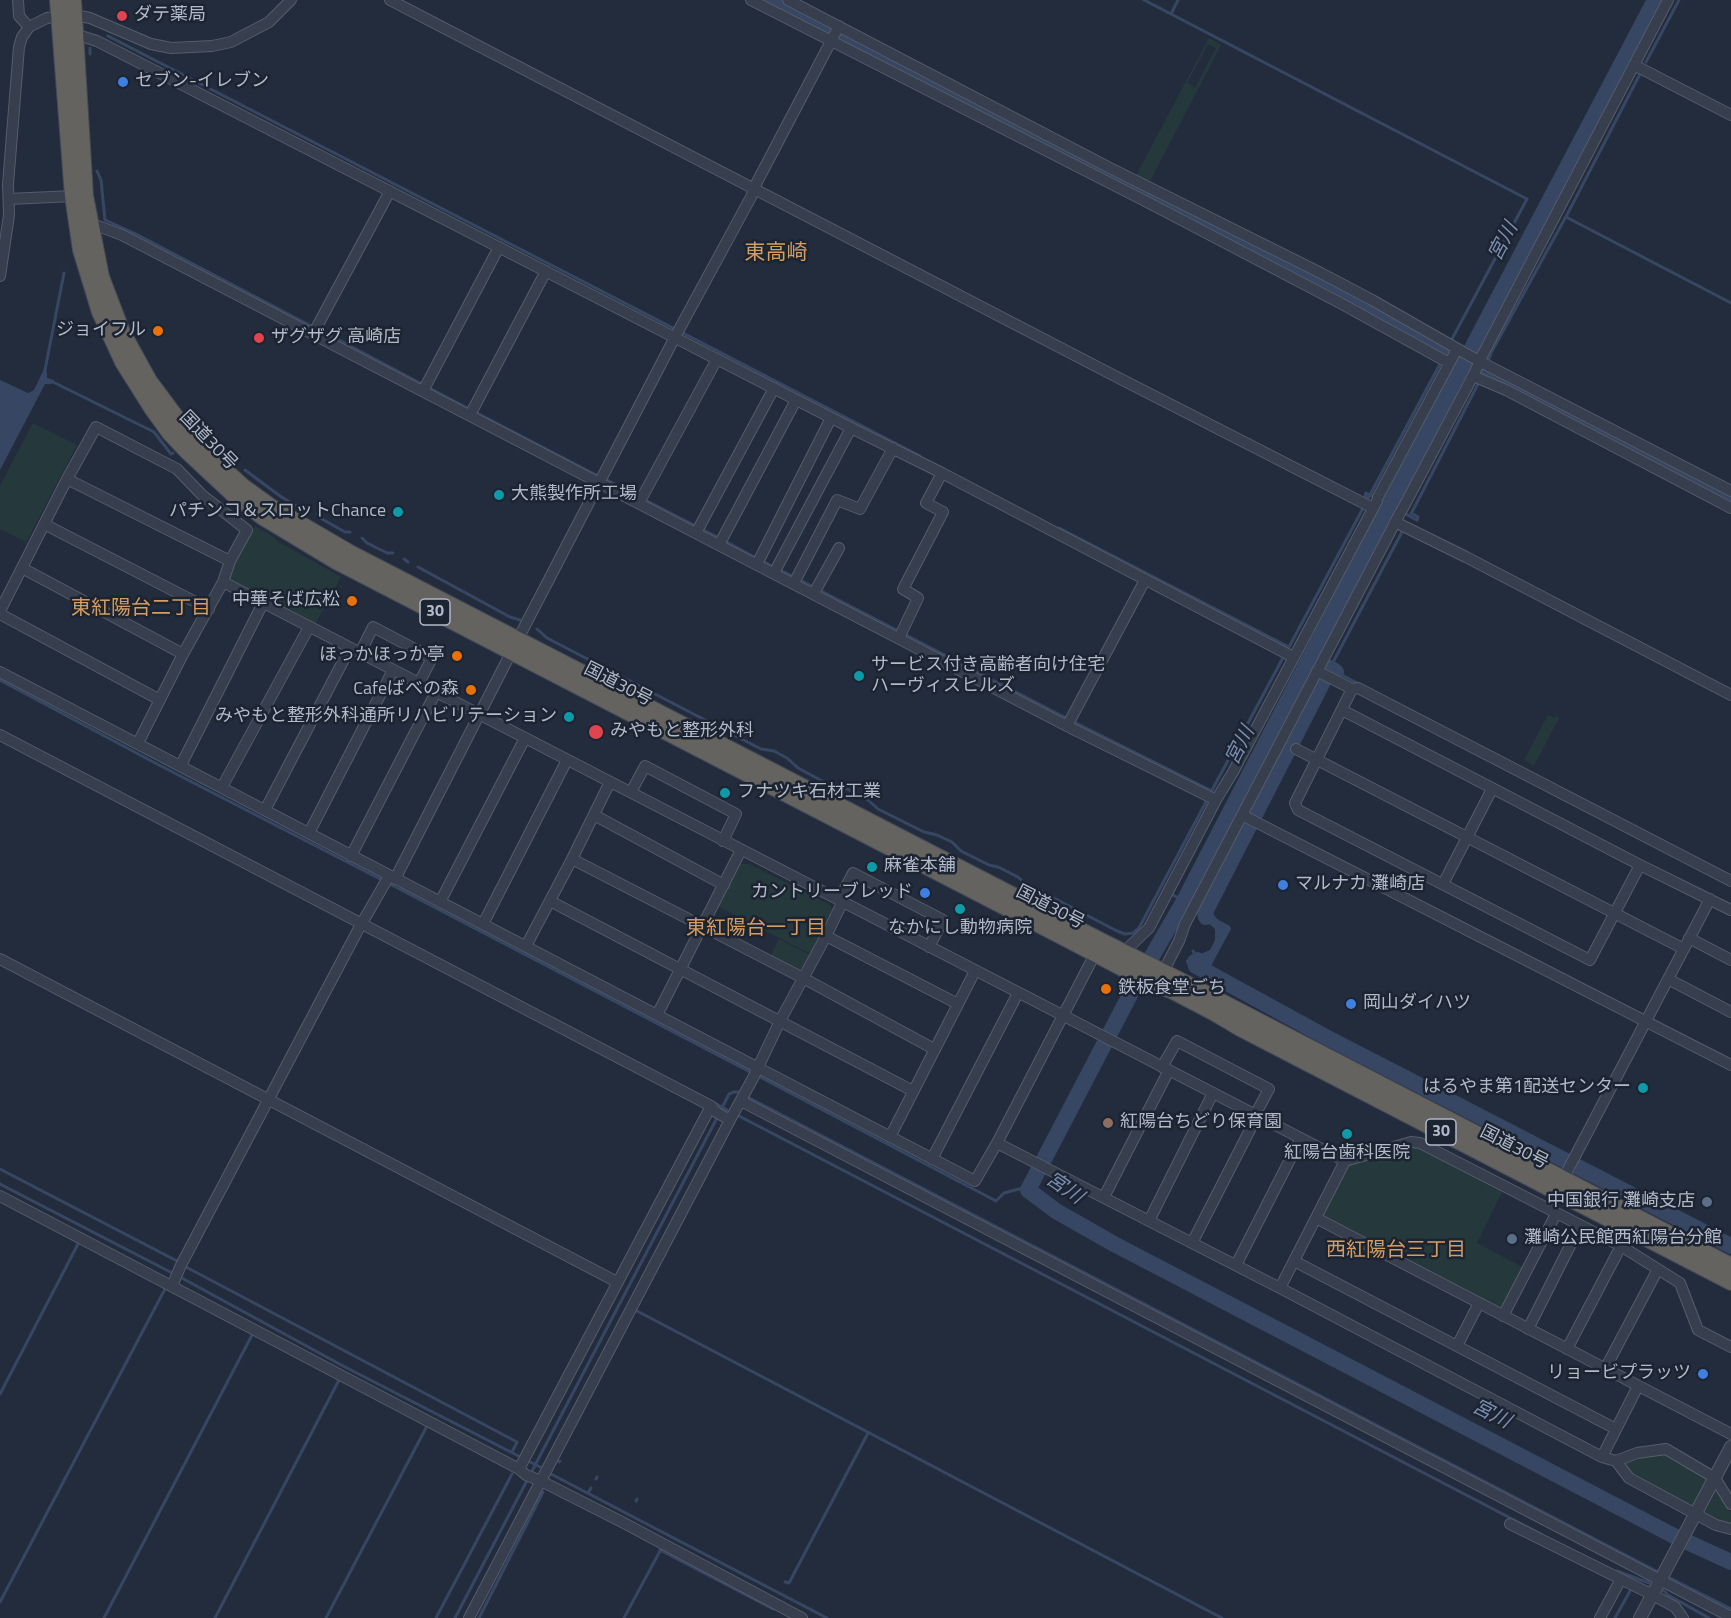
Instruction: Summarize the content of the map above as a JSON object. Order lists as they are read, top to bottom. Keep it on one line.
{"streets":{"highway":["国道30号","30"]},"districts":["東高崎","東紅陽台二丁目","東紅陽台一丁目","西紅陽台三丁目"],"water":["宮川"],"places":["ダテ薬局","セブン-イレブン","ジョイフル","ザグザグ 高崎店","大熊製作所工場","パチンコ＆スロットChance","中華そば広松","ほっかほっか亭","サービス付き高齢者向け住宅 ハーヴィスヒルズ","Cafeばべの森","みやもと整形外科通所リハビリテーション","みやもと整形外科","フナツキ石材工業","麻雀本舗","マルナカ 灘崎店","カントリーブレッド","なかにし動物病院","鉄板食堂ごち","岡山ダイハツ","はるやま第1配送センター","紅陽台ちどり保育園","紅陽台歯科医院","中国銀行 灘崎支店","灘崎公民館西紅陽台分館","リョービプラッツ"]}
